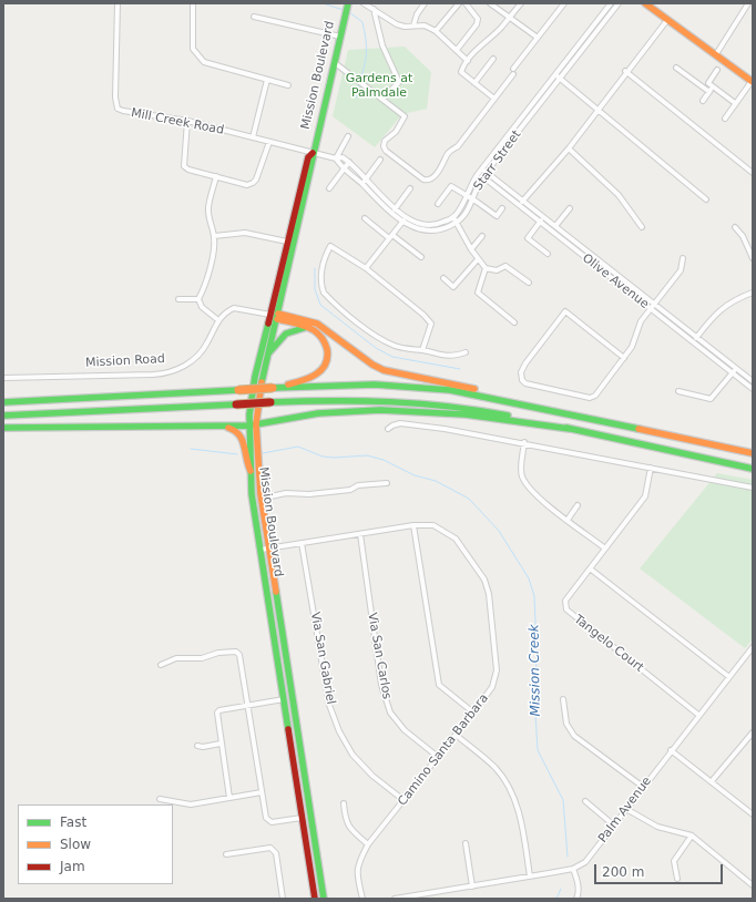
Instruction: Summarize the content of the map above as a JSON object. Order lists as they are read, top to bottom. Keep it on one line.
{"streets":{"main road":["Mission Boulevard"],"street":["Mill Creek Road","Starr Street","Olive Avenue","Mission Road","Tangelo Court","Via San Carlos","Via San Gabriel","Camino Santa Barbara","Palm Avenue"]},"crossings":[["Mission Boulevard","Mill Creek Road"],["Mission Boulevard","Camino Santa Barbara"],["Starr Street","Olive Avenue"],["Tangelo Court","Palm Avenue"],["Via San Carlos","Camino Santa Barbara"],["Via San Gabriel","Camino Santa Barbara"]],"water":["Mission Creek"],"parks":["Gardens at Palmdale"],"legend":["Fast","Slow","Jam"],"scale_bar":"200 m"}
